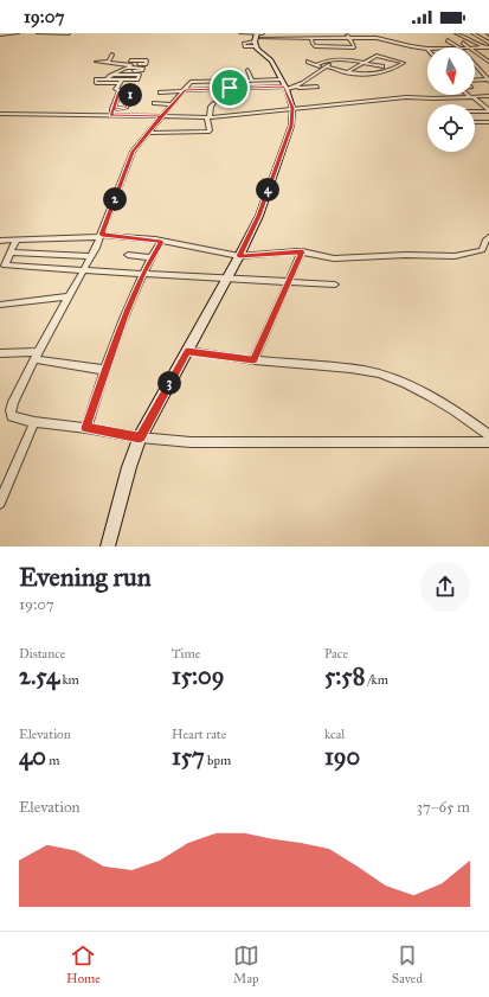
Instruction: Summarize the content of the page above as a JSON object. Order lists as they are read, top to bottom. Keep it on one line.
{"north":"bottom","page":{"status":"19:07","pins":["1","4","2","3"],"heading":["Evening run","19:07"],"stats":[["Distance","2.54 km"],["Time","15:09"],["Pace","5:58 /km"],["Elevation","40 m"],["Heart rate","157 bpm"],["kcal","190"]],"chart":["Elevation","37–65 m"],"tabs":["Home","Map","Saved"]}}
